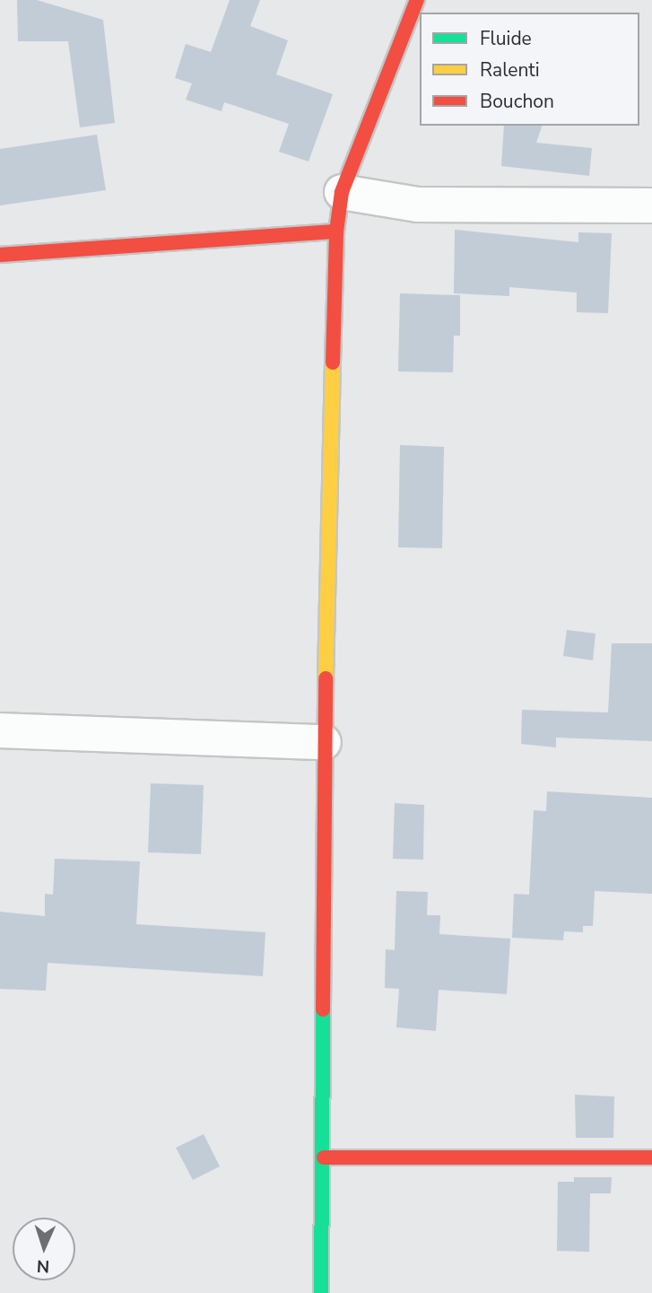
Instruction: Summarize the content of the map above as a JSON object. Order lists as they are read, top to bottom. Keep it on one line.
{"legend":["Fluide","Ralenti","Bouchon"],"north":"bottom"}
